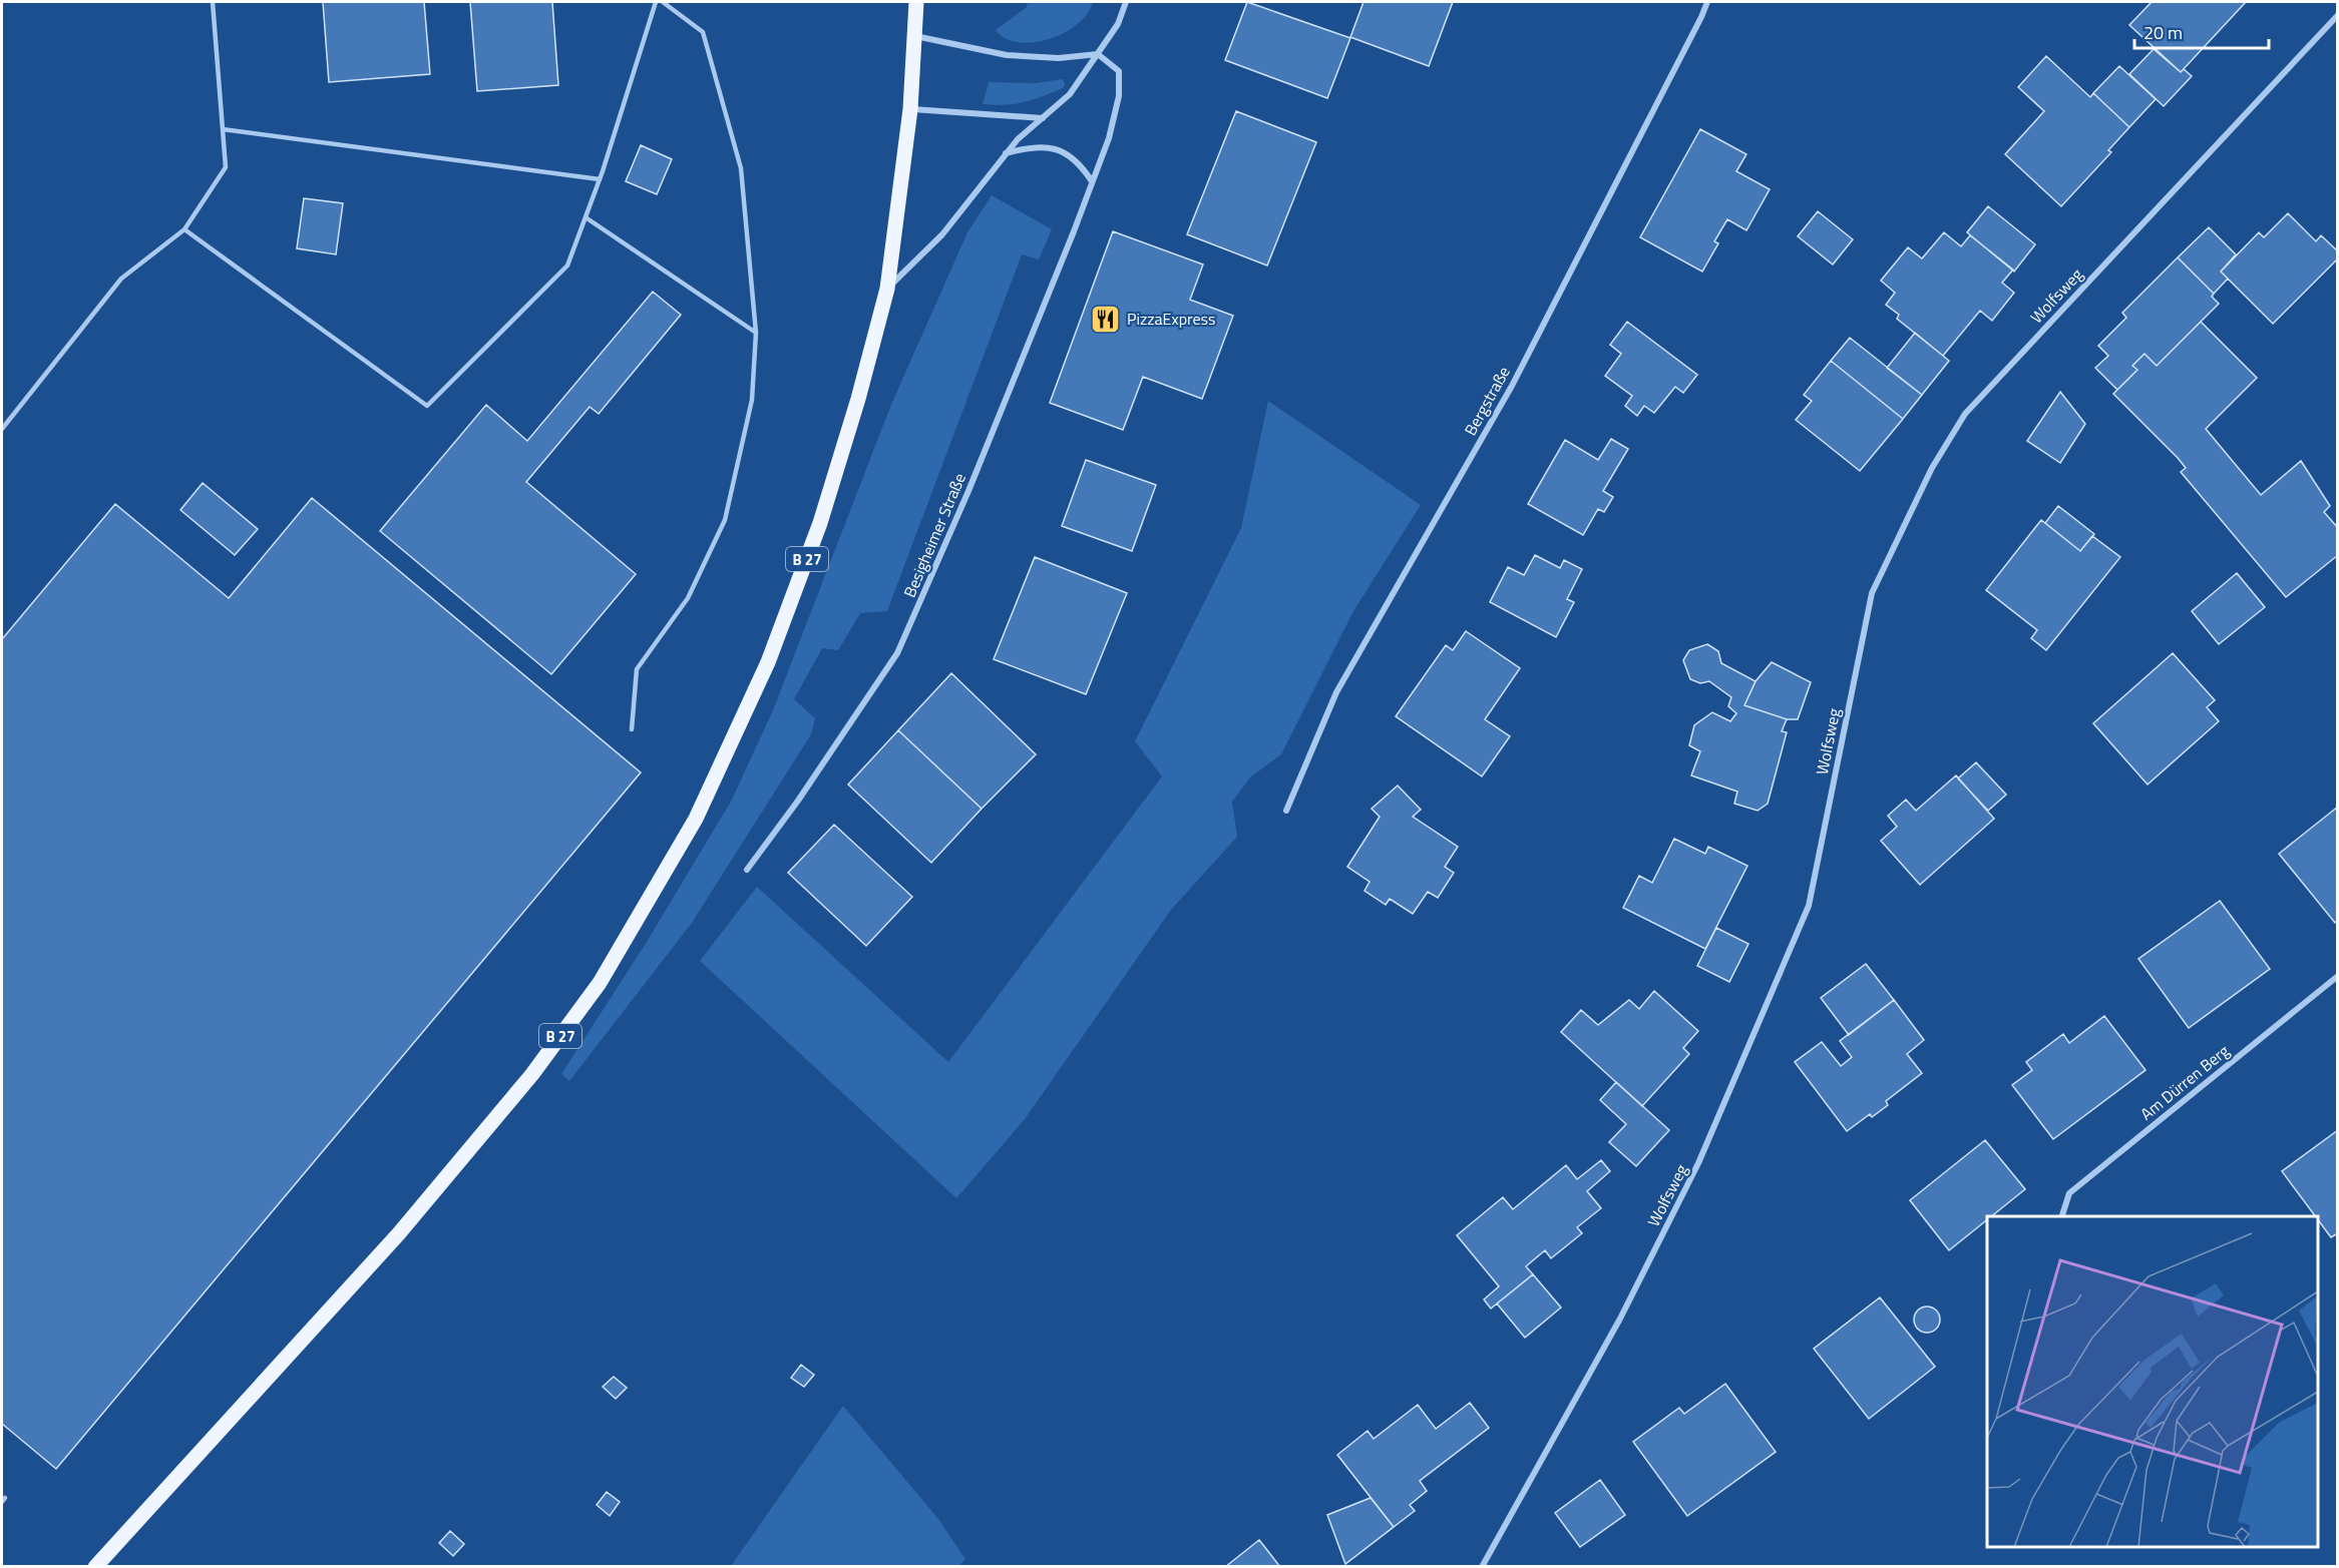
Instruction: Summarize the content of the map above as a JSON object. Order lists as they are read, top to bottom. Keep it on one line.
{"streets":{"main road":["B 27"],"street":["Wolfsweg","Bergstraße","Besigheimer Straße","Am Dürren Berg"]},"places":{"restaurant":["PizzaExpress"]},"scale_bar":"20 m"}
